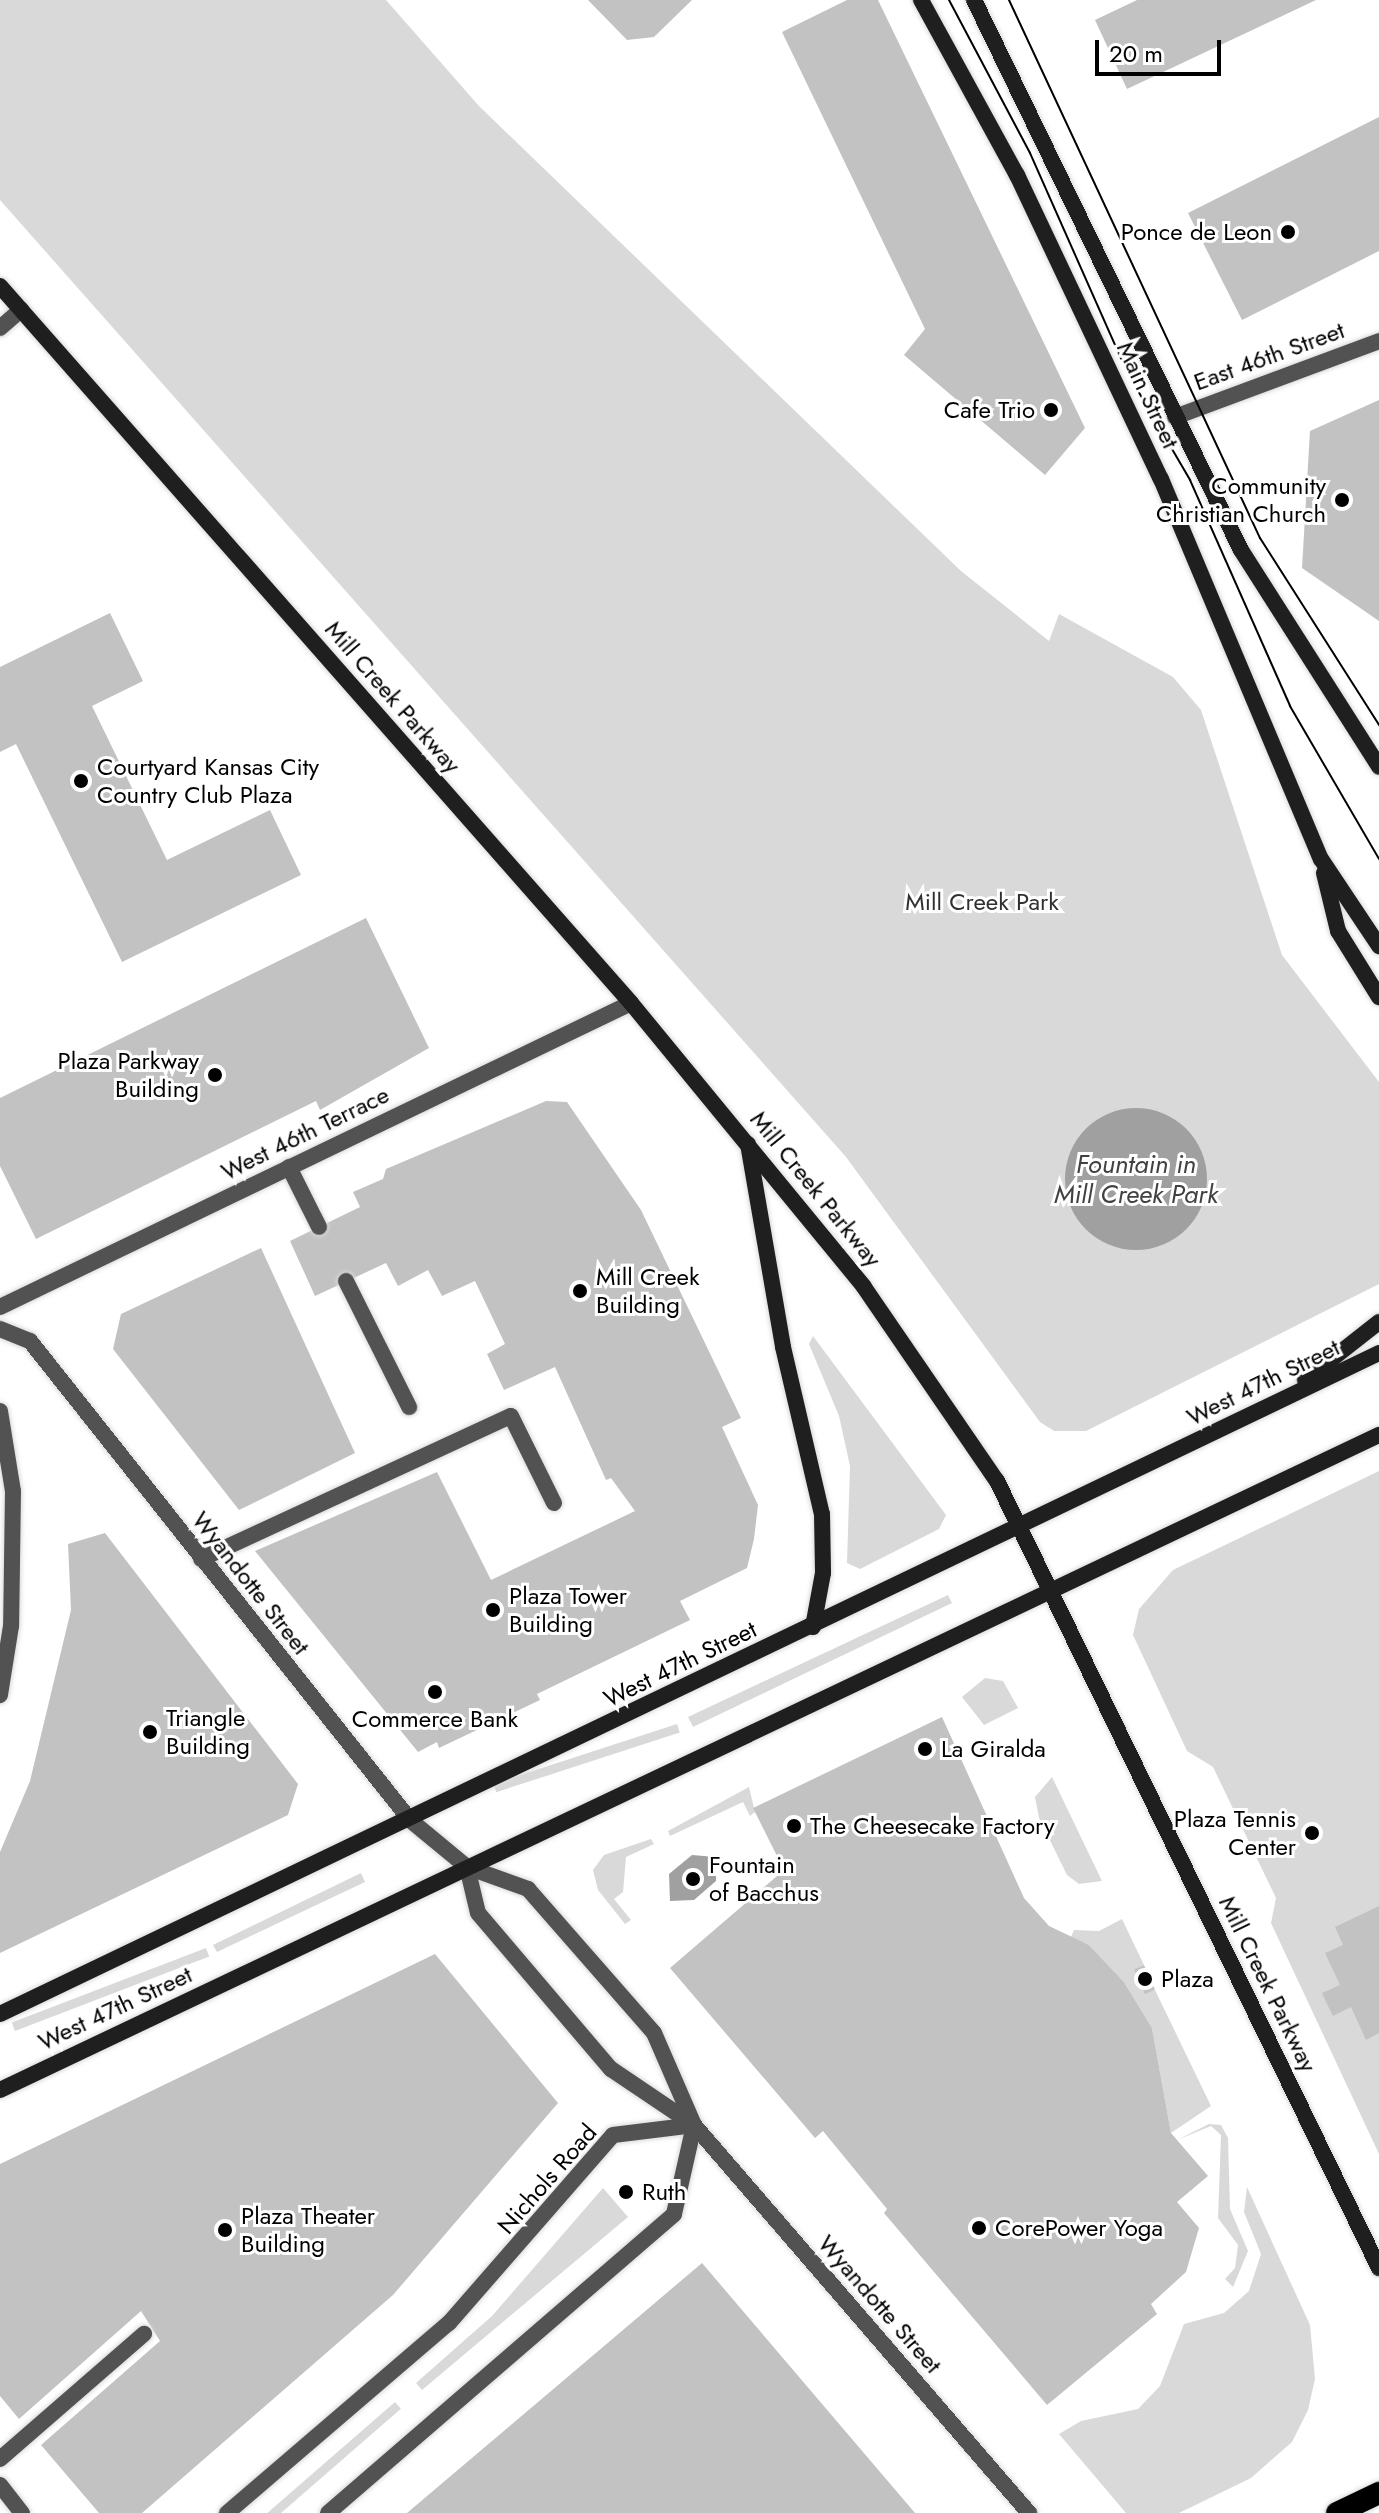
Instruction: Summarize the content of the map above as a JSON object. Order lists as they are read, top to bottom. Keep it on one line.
{"streets":{"main road":["Main Street","Mill Creek Parkway","West 47th Street"],"street":["East 46th Street","West 46th Terrace","Wyandotte Street","Nichols Road"]},"crossings":[["East 46th Street","Main Street"],["Mill Creek Parkway","West 46th Terrace"],["Mill Creek Parkway","West 47th Street"],["West 47th Street","Wyandotte Street"],["Wyandotte Street","Nichols Road"]],"water":["Fountain in Mill Creek Park"],"parks":["Mill Creek Park"],"places":["Ponce de Leon","Cafe Trio","Community Christian Church","Courtyard Kansas City Country Club Plaza","Plaza Parkway Building","Mill Creek Building","Plaza Tower Building","Commerce Bank","Triangle Building","La Giralda","The Cheesecake Factory","Plaza Tennis Center","Fountain of Bacchus","Plaza","Ruth","CorePower Yoga","Plaza Theater Building"],"scale_bar":"20 m"}
